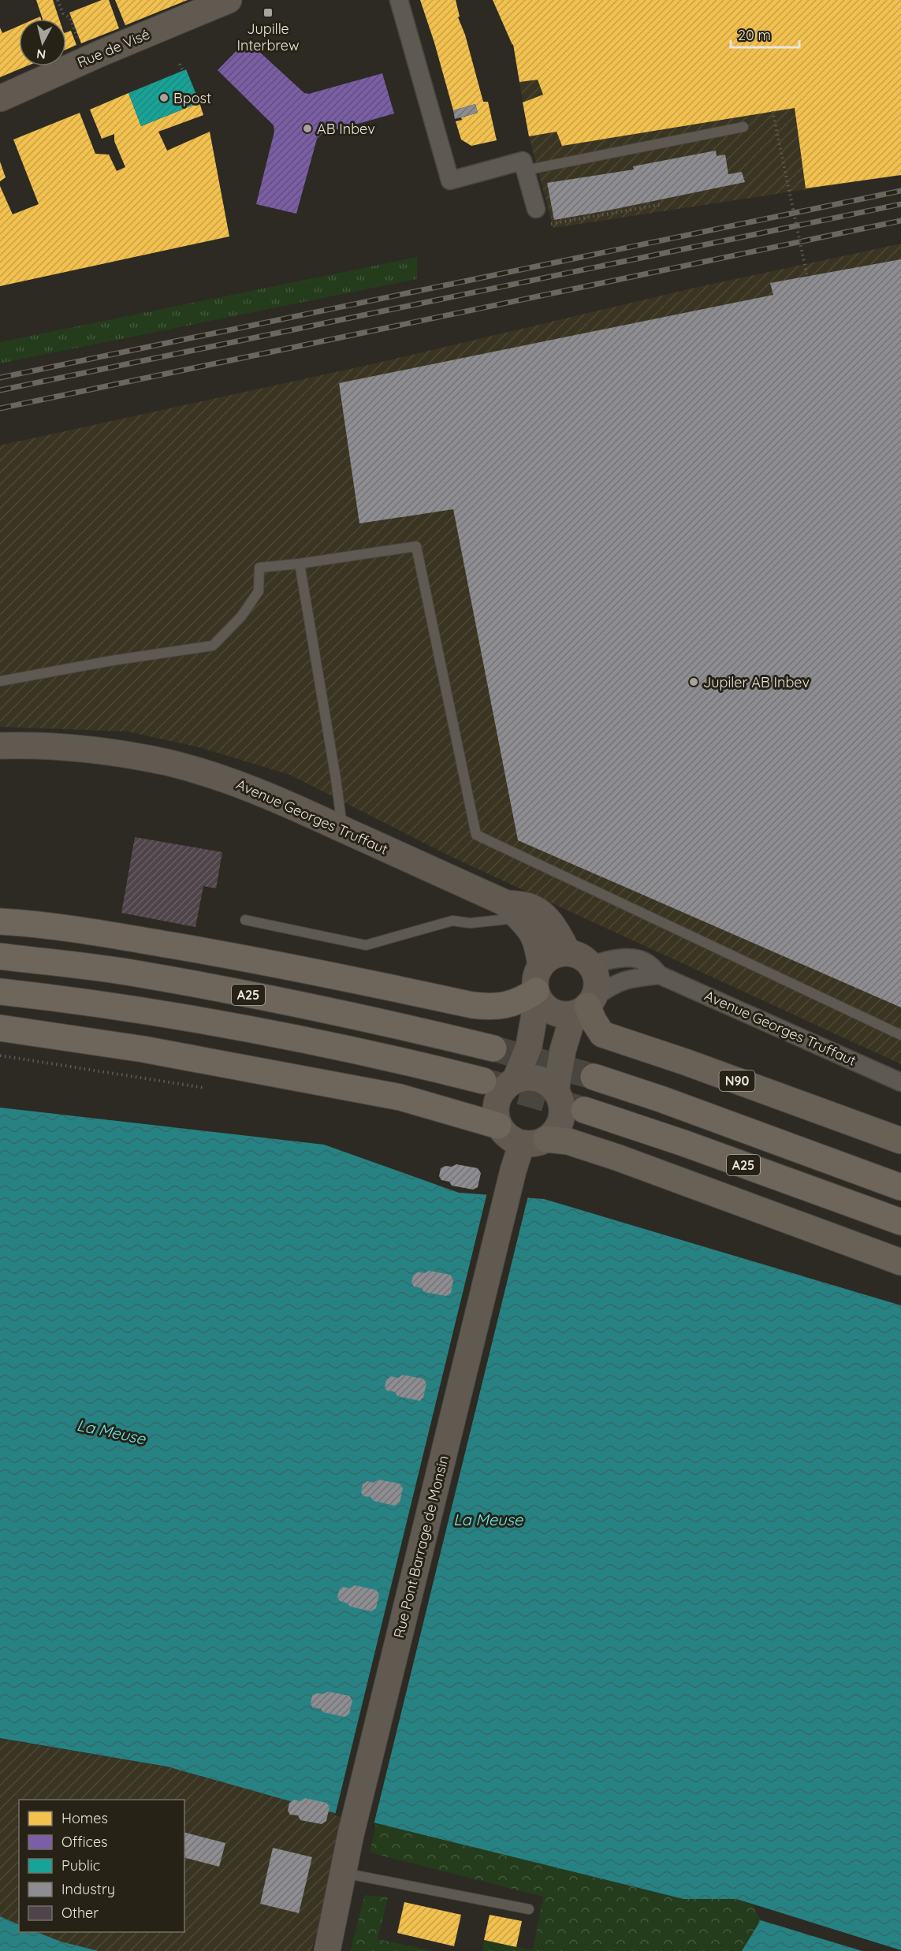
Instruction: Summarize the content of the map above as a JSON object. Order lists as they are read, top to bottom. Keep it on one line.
{"streets":{"highway":["A25"],"main road":["N90"],"street":["Rue de Visé","Avenue Georges Truffaut","Rue Pont Barrage de Monsin"]},"crossings":[["Avenue Georges Truffaut","N90"],["Avenue Georges Truffaut","Rue Pont Barrage de Monsin"]],"water":["La Meuse"],"places":{"transit":["Jupille Interbrew"],"other":["Bpost","AB Inbev","Jupiler AB Inbev"]},"legend":["Homes","Offices","Public","Industry","Other"],"scale_bar":"20 m","north":"bottom"}
